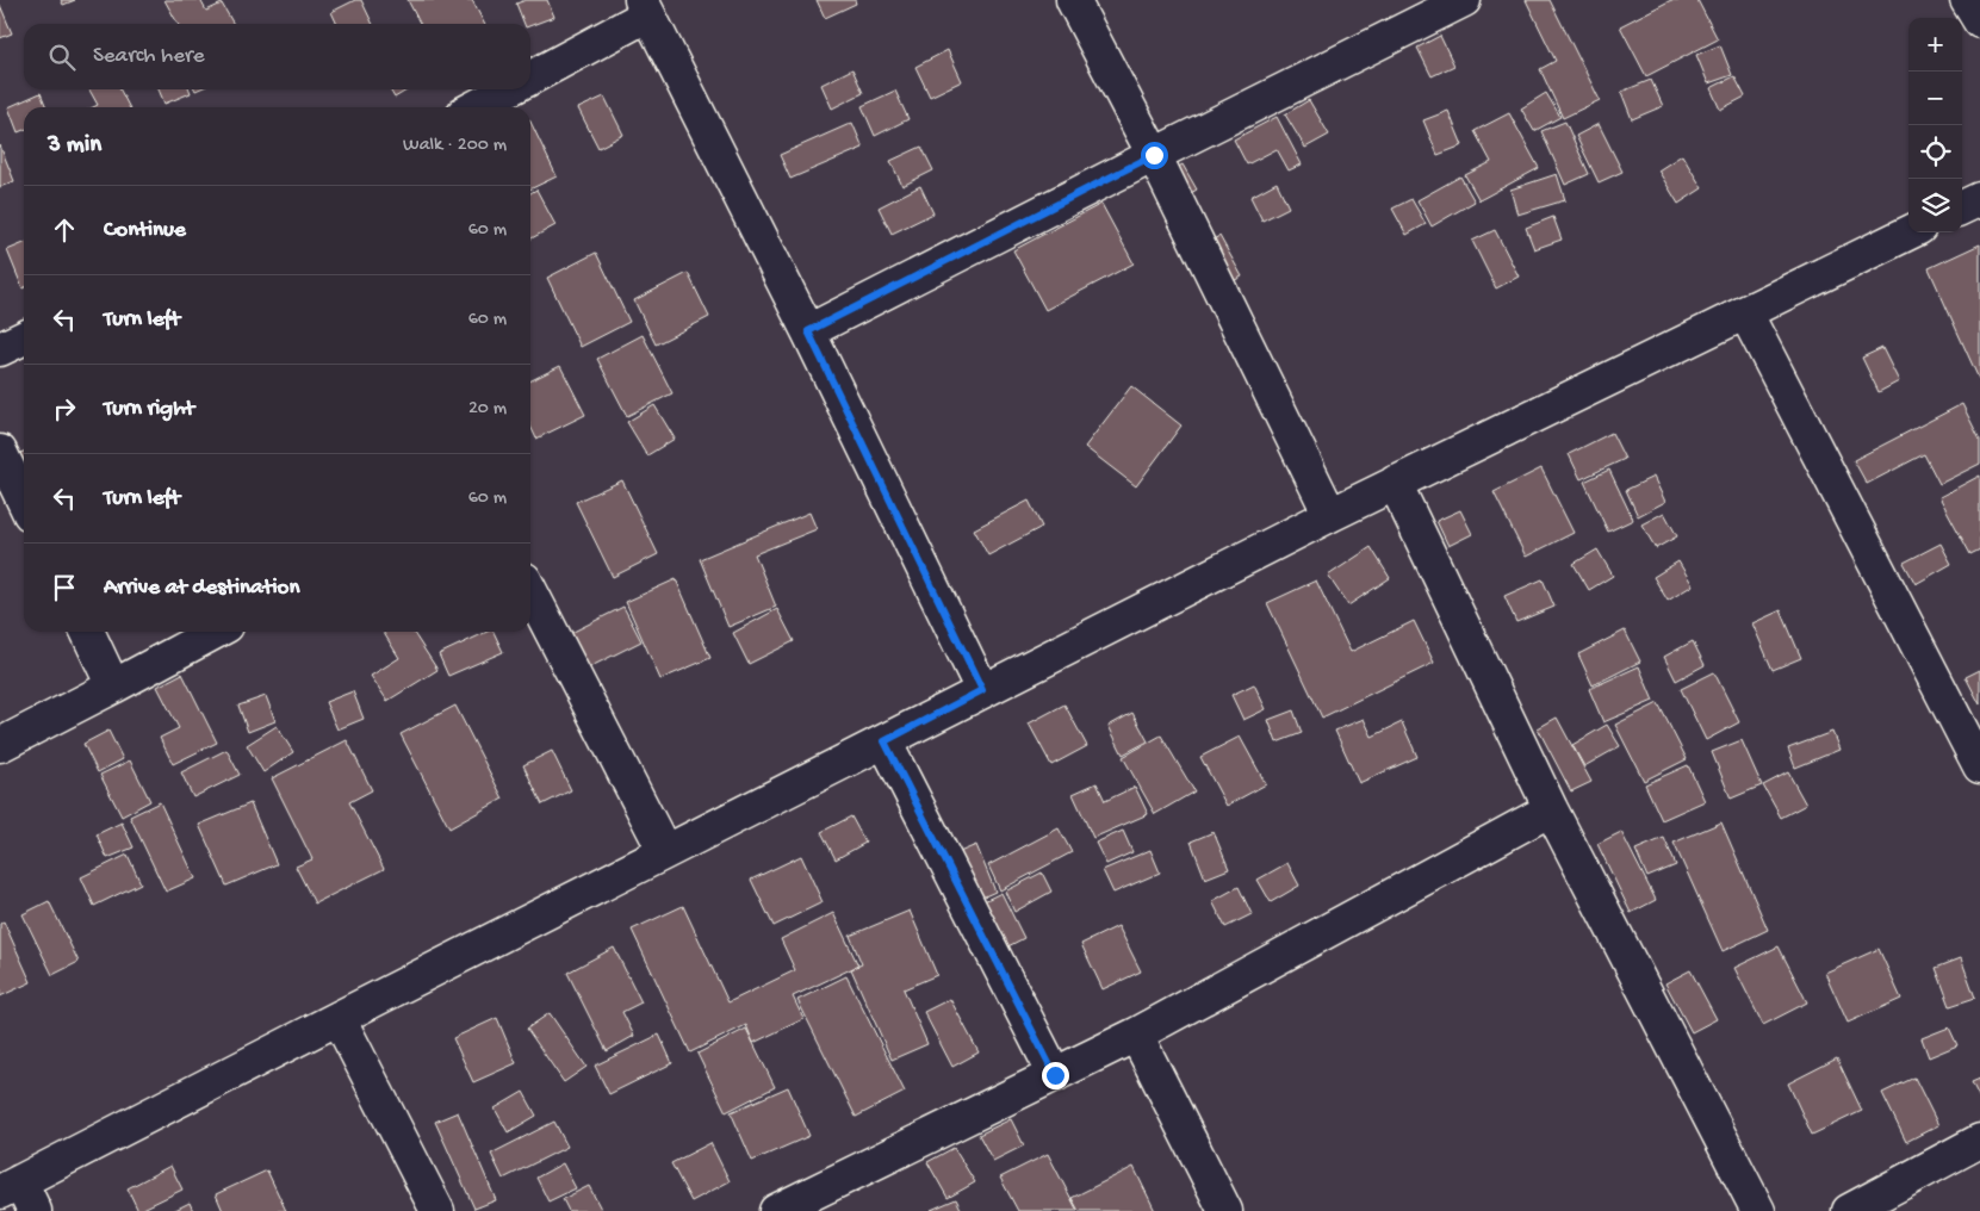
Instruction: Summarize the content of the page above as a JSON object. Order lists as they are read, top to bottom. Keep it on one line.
{"page":{"map_buttons":["+","−"],"search":"Search here","heading":["3 min","Walk · 200 m"],"list":[["Continue","60 m"],["Turn left","60 m"],["Turn right","20 m"],["Turn left","60 m"],"Arrive at destination"]}}
